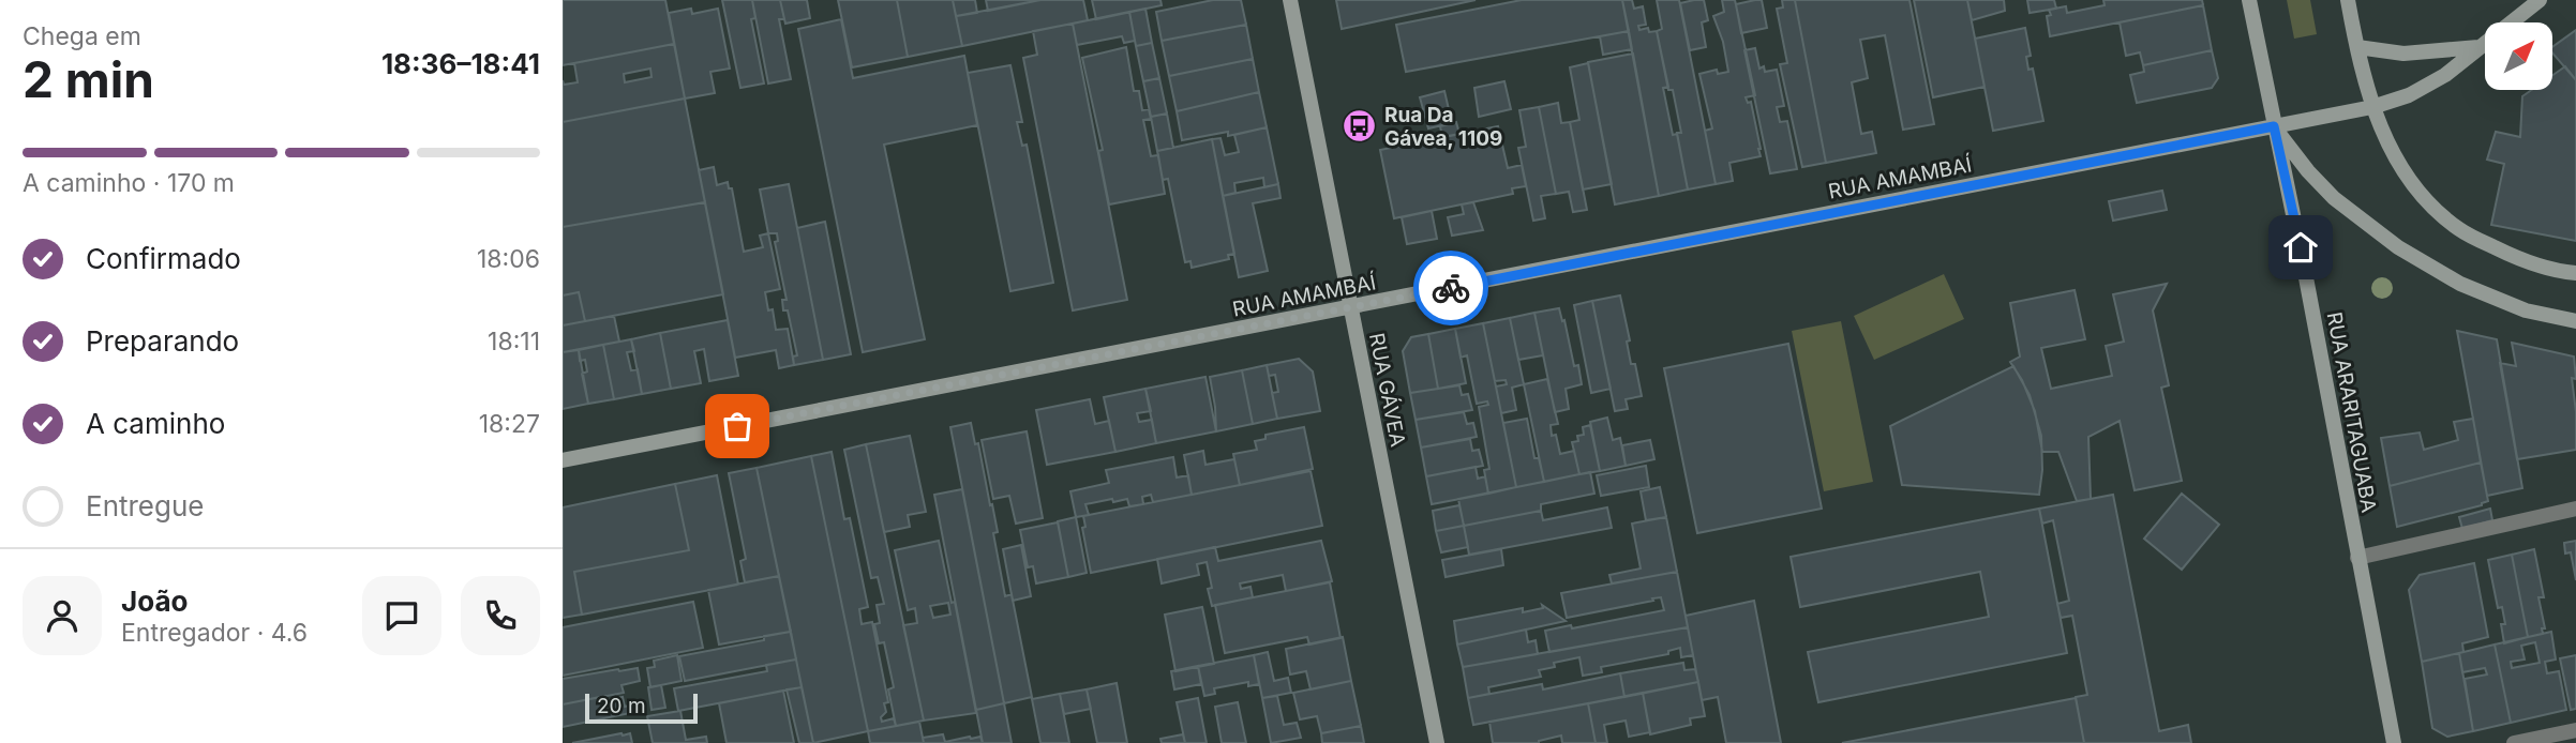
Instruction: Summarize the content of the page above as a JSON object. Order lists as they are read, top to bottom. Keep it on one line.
{"streets":{"street":["RUA AMAMBAÍ","RUA GÁVEA","RUA ARARITAGUABA"]},"crossings":[["RUA AMAMBAÍ","RUA GÁVEA"],["RUA AMAMBAÍ","RUA ARARITAGUABA"]],"places":{"bus stop":["Rua Da Gávea, 1109"]},"scale_bar":"20 m","north":"top right","page":{"heading":["2 min","Chega em","18:36–18:41"],"panel":["João","Entregador · 4.6"],"bar":"A caminho · 170 m","list":[["Confirmado","18:06"],["Preparando","18:11"],["A caminho","18:27"],"Entregue"],"scale":"20 m"}}
